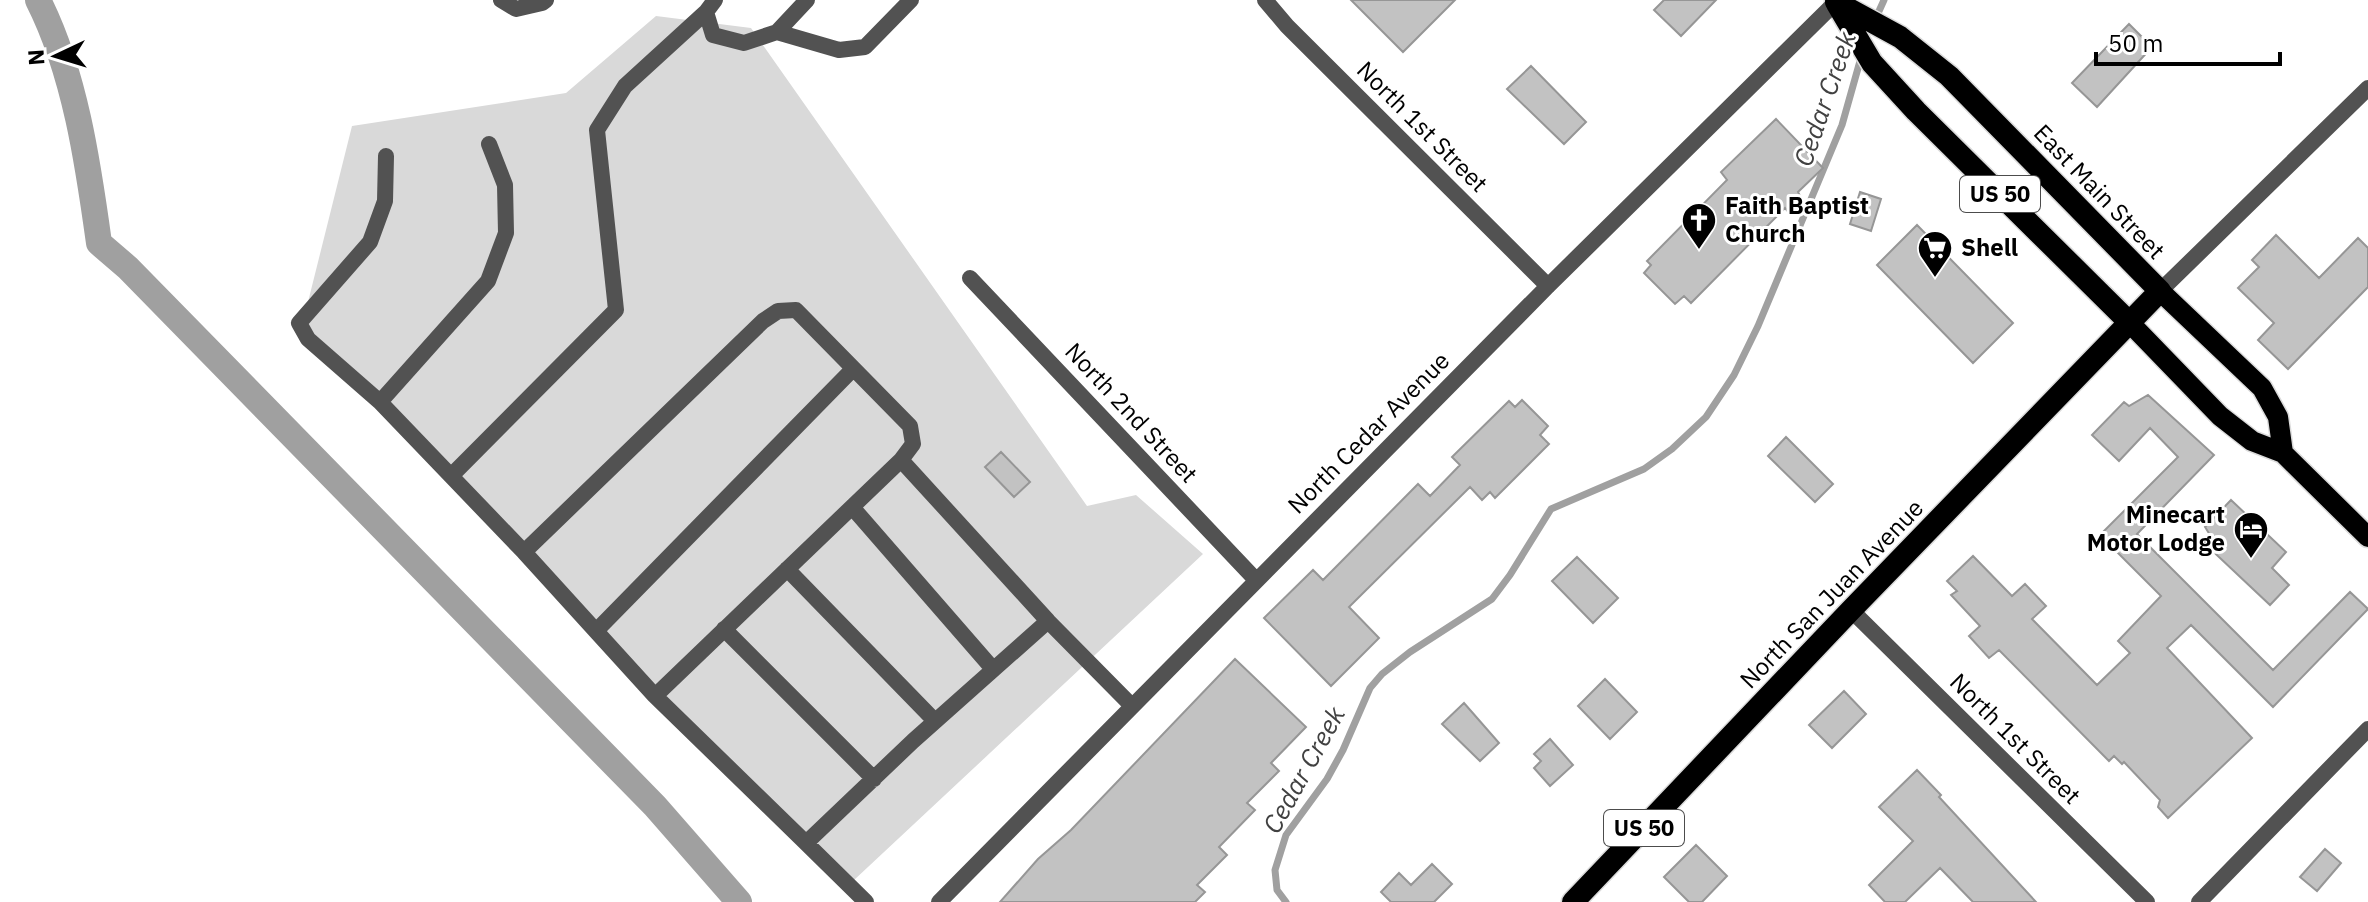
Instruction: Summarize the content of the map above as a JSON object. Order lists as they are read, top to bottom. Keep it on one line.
{"streets":{"highway":["East Main Street","US 50","North San Juan Avenue"],"street":["North 1st Street","North 2nd Street","North Cedar Avenue"]},"crossings":[["North 1st Street","North Cedar Avenue"],["North 1st Street","North San Juan Avenue"],["East Main Street","US 50"],["East Main Street","North Cedar Avenue"],["US 50","North Cedar Avenue"],["US 50","North San Juan Avenue"],["North 2nd Street","North Cedar Avenue"]],"water":["Cedar Creek"],"places":{"church":["Faith Baptist Church"],"supermarket":["Shell"],"hotel":["Minecart Motor Lodge"]},"scale_bar":"50 m","north":"left"}
